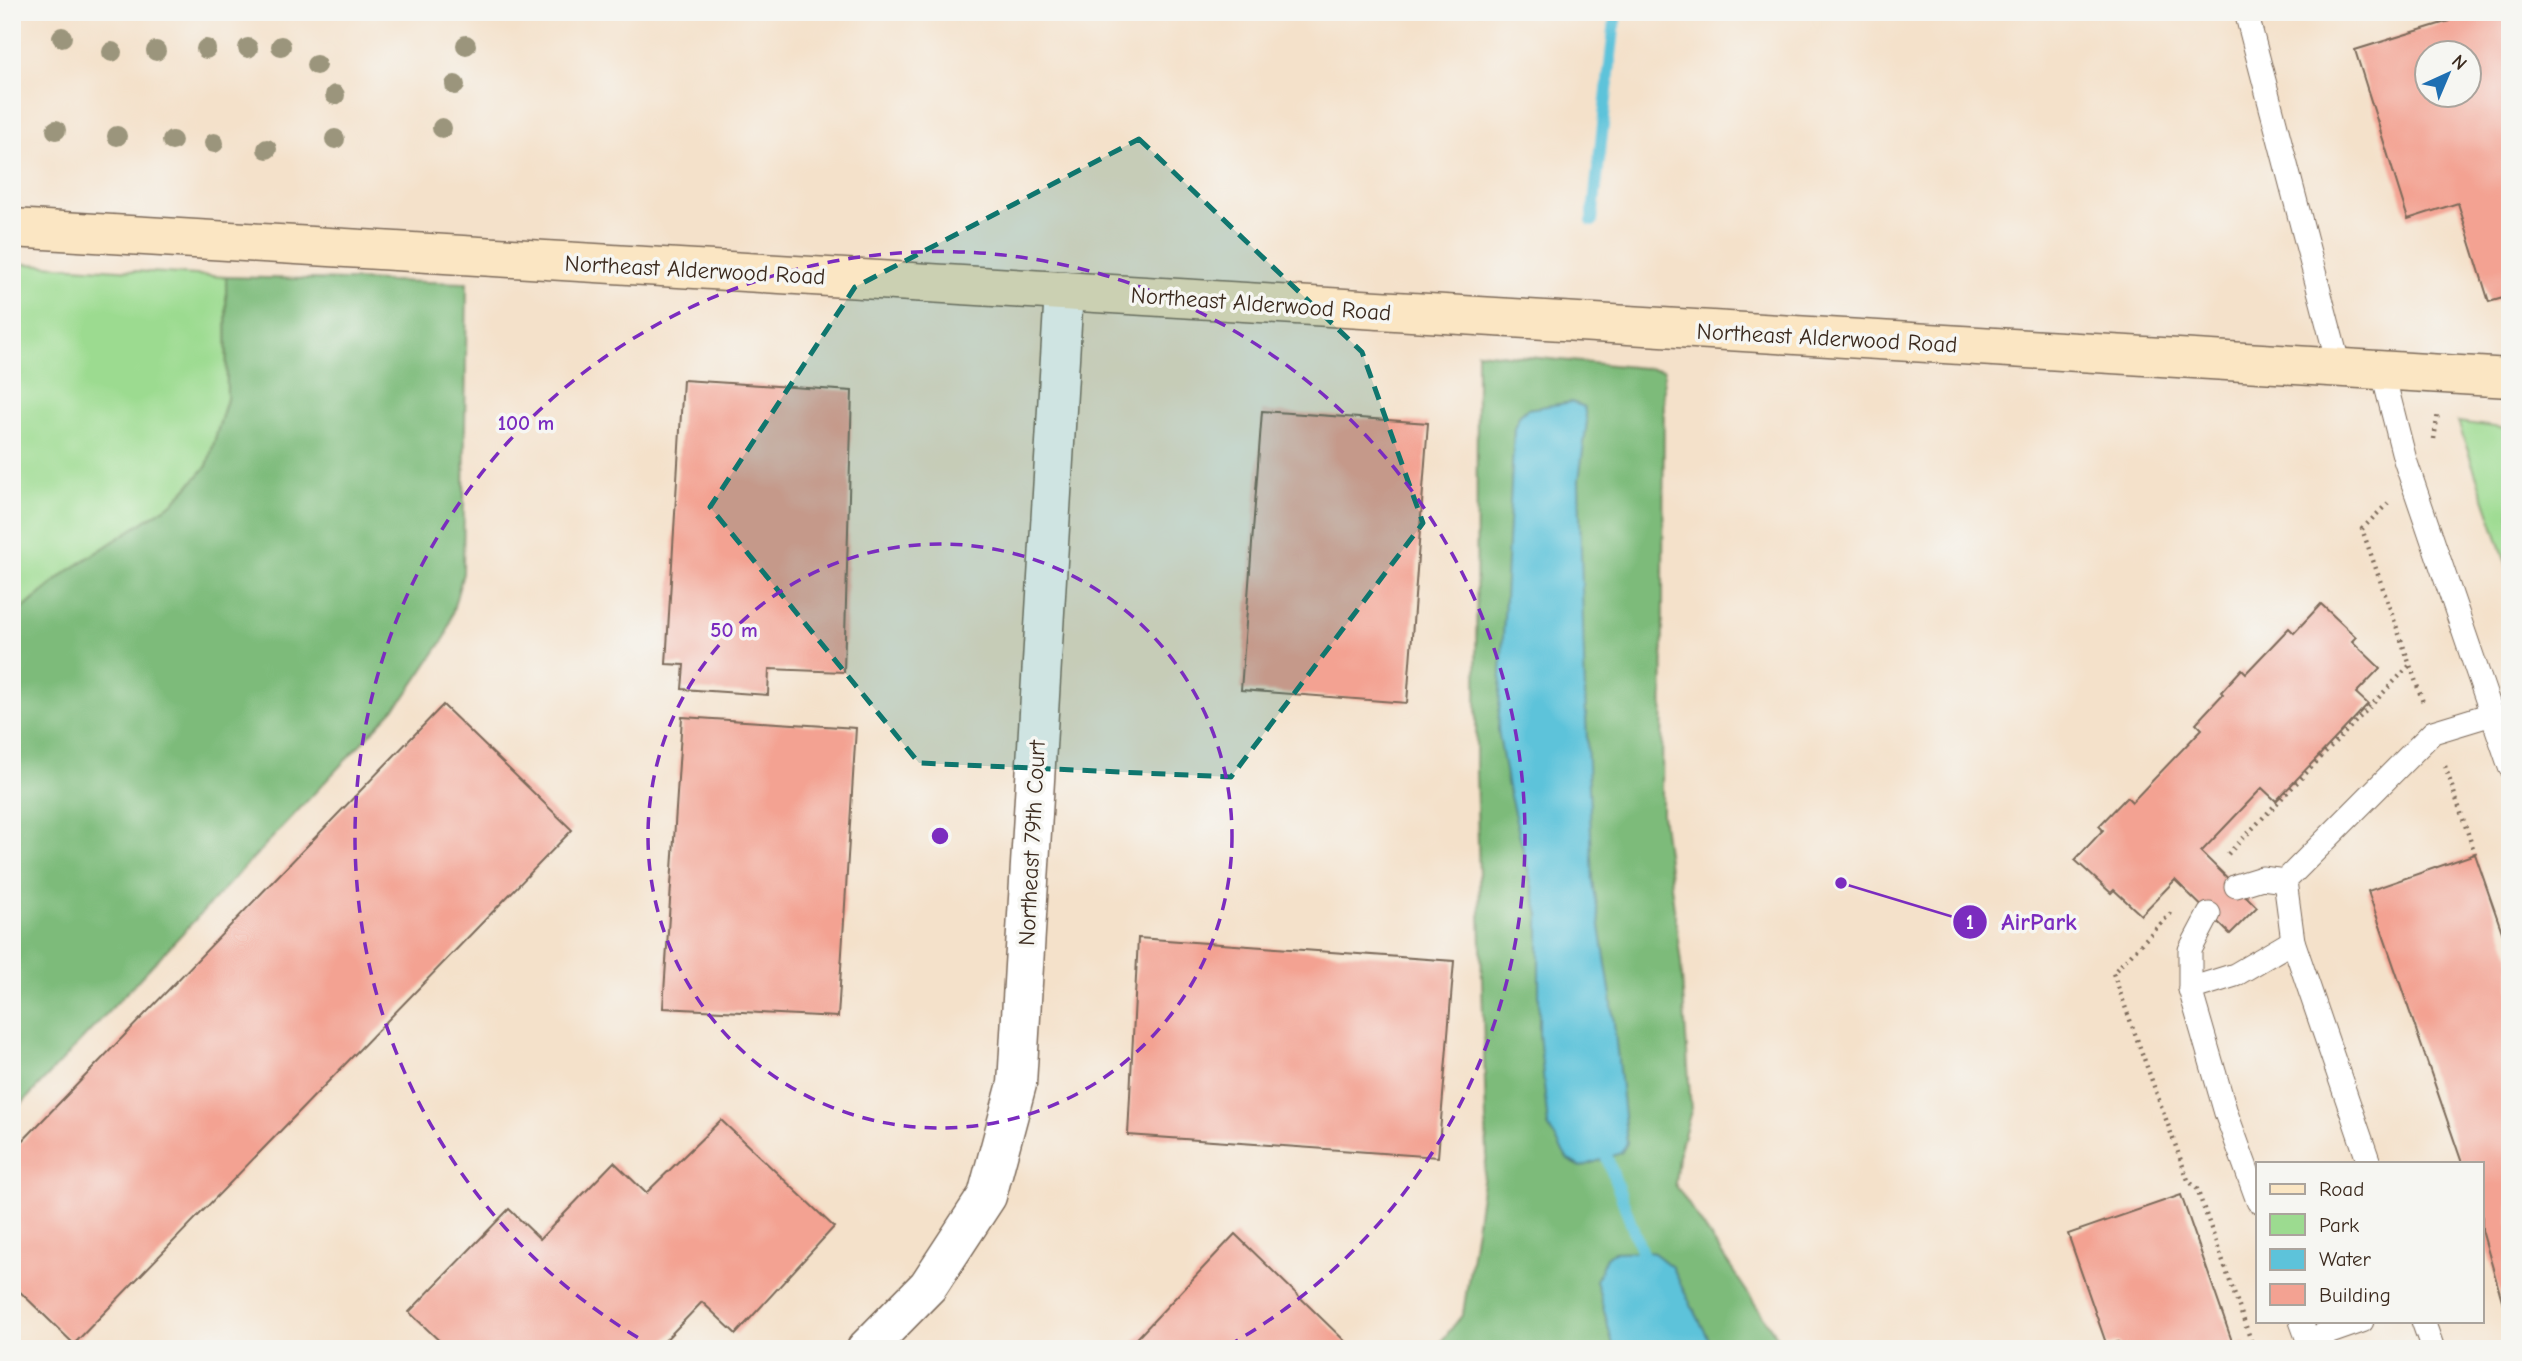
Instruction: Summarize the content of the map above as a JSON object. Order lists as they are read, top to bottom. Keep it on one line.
{"streets":{"main road":["Northeast Alderwood Road"],"street":["Northeast 79th Court"]},"crossings":[["Northeast Alderwood Road","Northeast 79th Court"]],"places":["AirPark"],"legend":["Road","Park","Water","Building"],"north":"top right","rings":["100 m","50 m"]}
